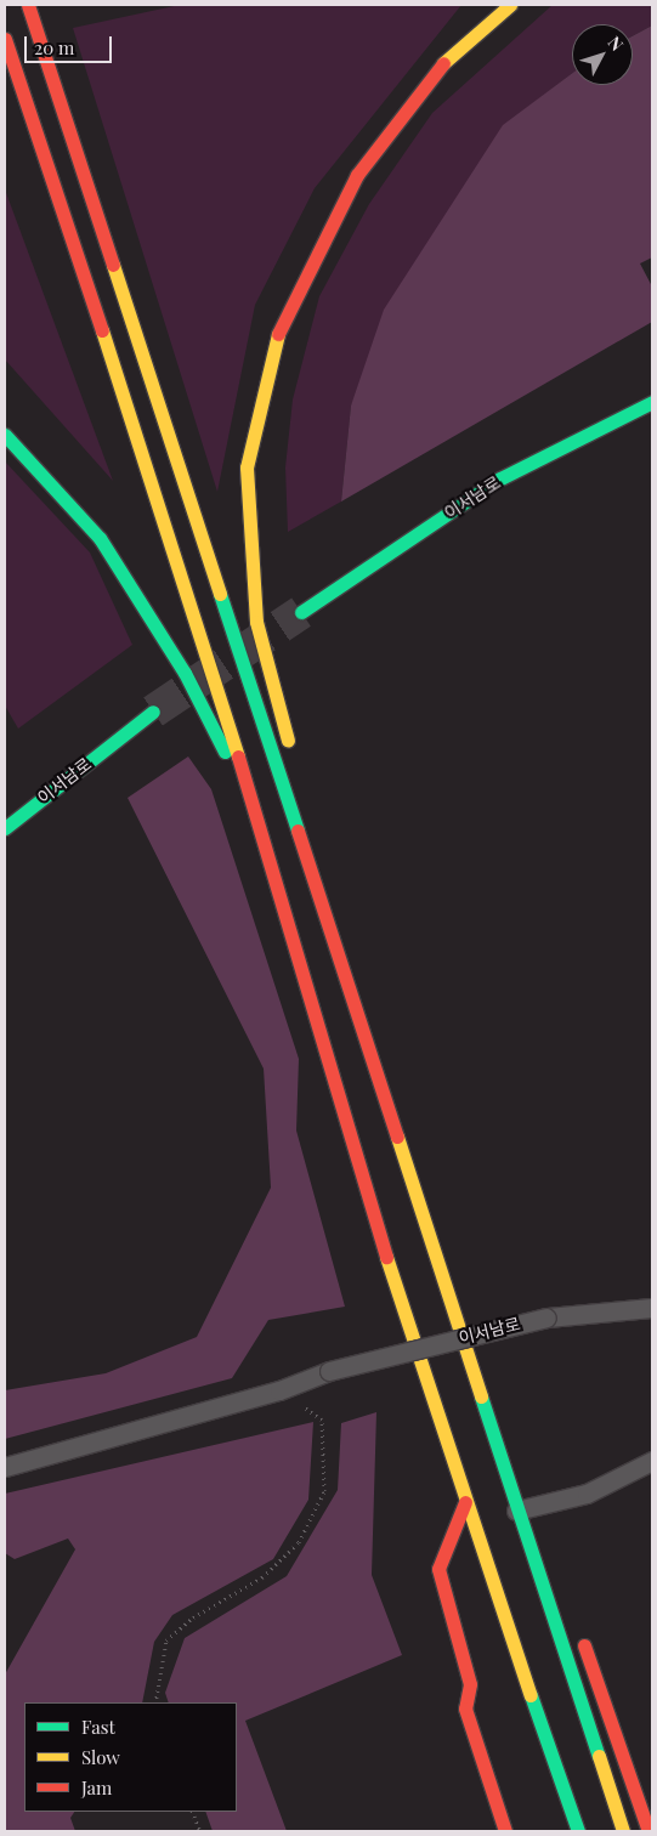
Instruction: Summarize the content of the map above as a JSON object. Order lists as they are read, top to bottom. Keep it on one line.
{"streets":{"main road":["이서남로"]},"legend":["Fast","Slow","Jam"],"scale_bar":"20 m","north":"top right"}
